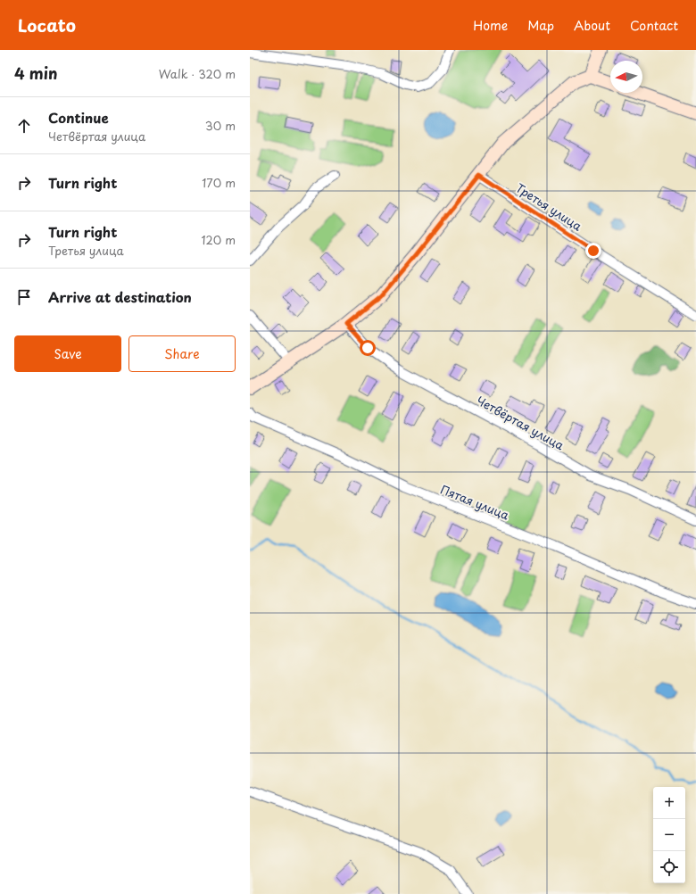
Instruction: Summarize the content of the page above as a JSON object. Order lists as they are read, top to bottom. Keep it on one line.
{"streets":{"street":["Третья улица","Четвёртая улица","Пятая улица"]},"north":"left","page":{"header":"Locato","nav":["Home","Map","About","Contact"],"heading":["4 min","Walk · 320 m"],"list":[["Continue","Четвёртая улица","30 m"],["Turn right","170 m"],["Turn right","Третья улица","120 m"],"Arrive at destination"],"buttons":["Save","Share"],"map_buttons":["+","−"]}}
